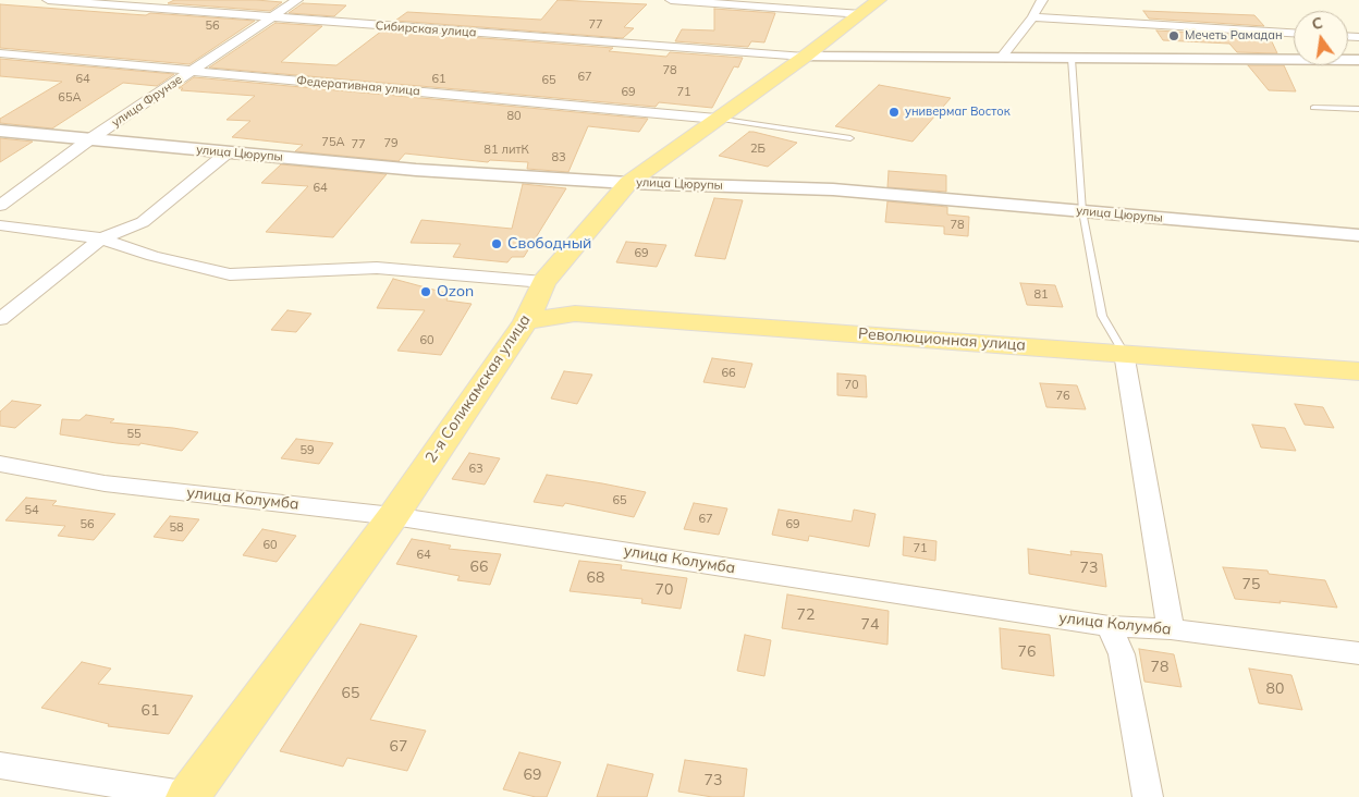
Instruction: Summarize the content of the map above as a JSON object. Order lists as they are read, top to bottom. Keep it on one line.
{"streets":{"main road":["Революционная улица","2-я Соликамская улица"],"street":["Сибирская улица","Федеративная улица","улица Фрунзе","улица Цюрупы","улица Колумба"]},"crossings":[["Сибирская улица","улица Фрунзе"],["Сибирская улица","2-я Соликамская улица"],["Федеративная улица","улица Фрунзе"],["Федеративная улица","2-я Соликамская улица"],["улица Фрунзе","улица Цюрупы"],["улица Цюрупы","2-я Соликамская улица"],["Революционная улица","2-я Соликамская улица"],["2-я Соликамская улица","улица Колумба"]],"places":["Мечеть Рамадан","универмаг Восток","Свободный","Ozon"],"house_numbers":["77","56","78","67","64","61","65","69","71","65А","80","75А","79","77","2Б","81 литК","83","64","78","69","81","60","66","70","76","55","59","63","65","54","67","56","69","58","60","71","64","66","73","68","75","70","72","74","76","78","80","65","61","67","69","73"],"north":"top"}
